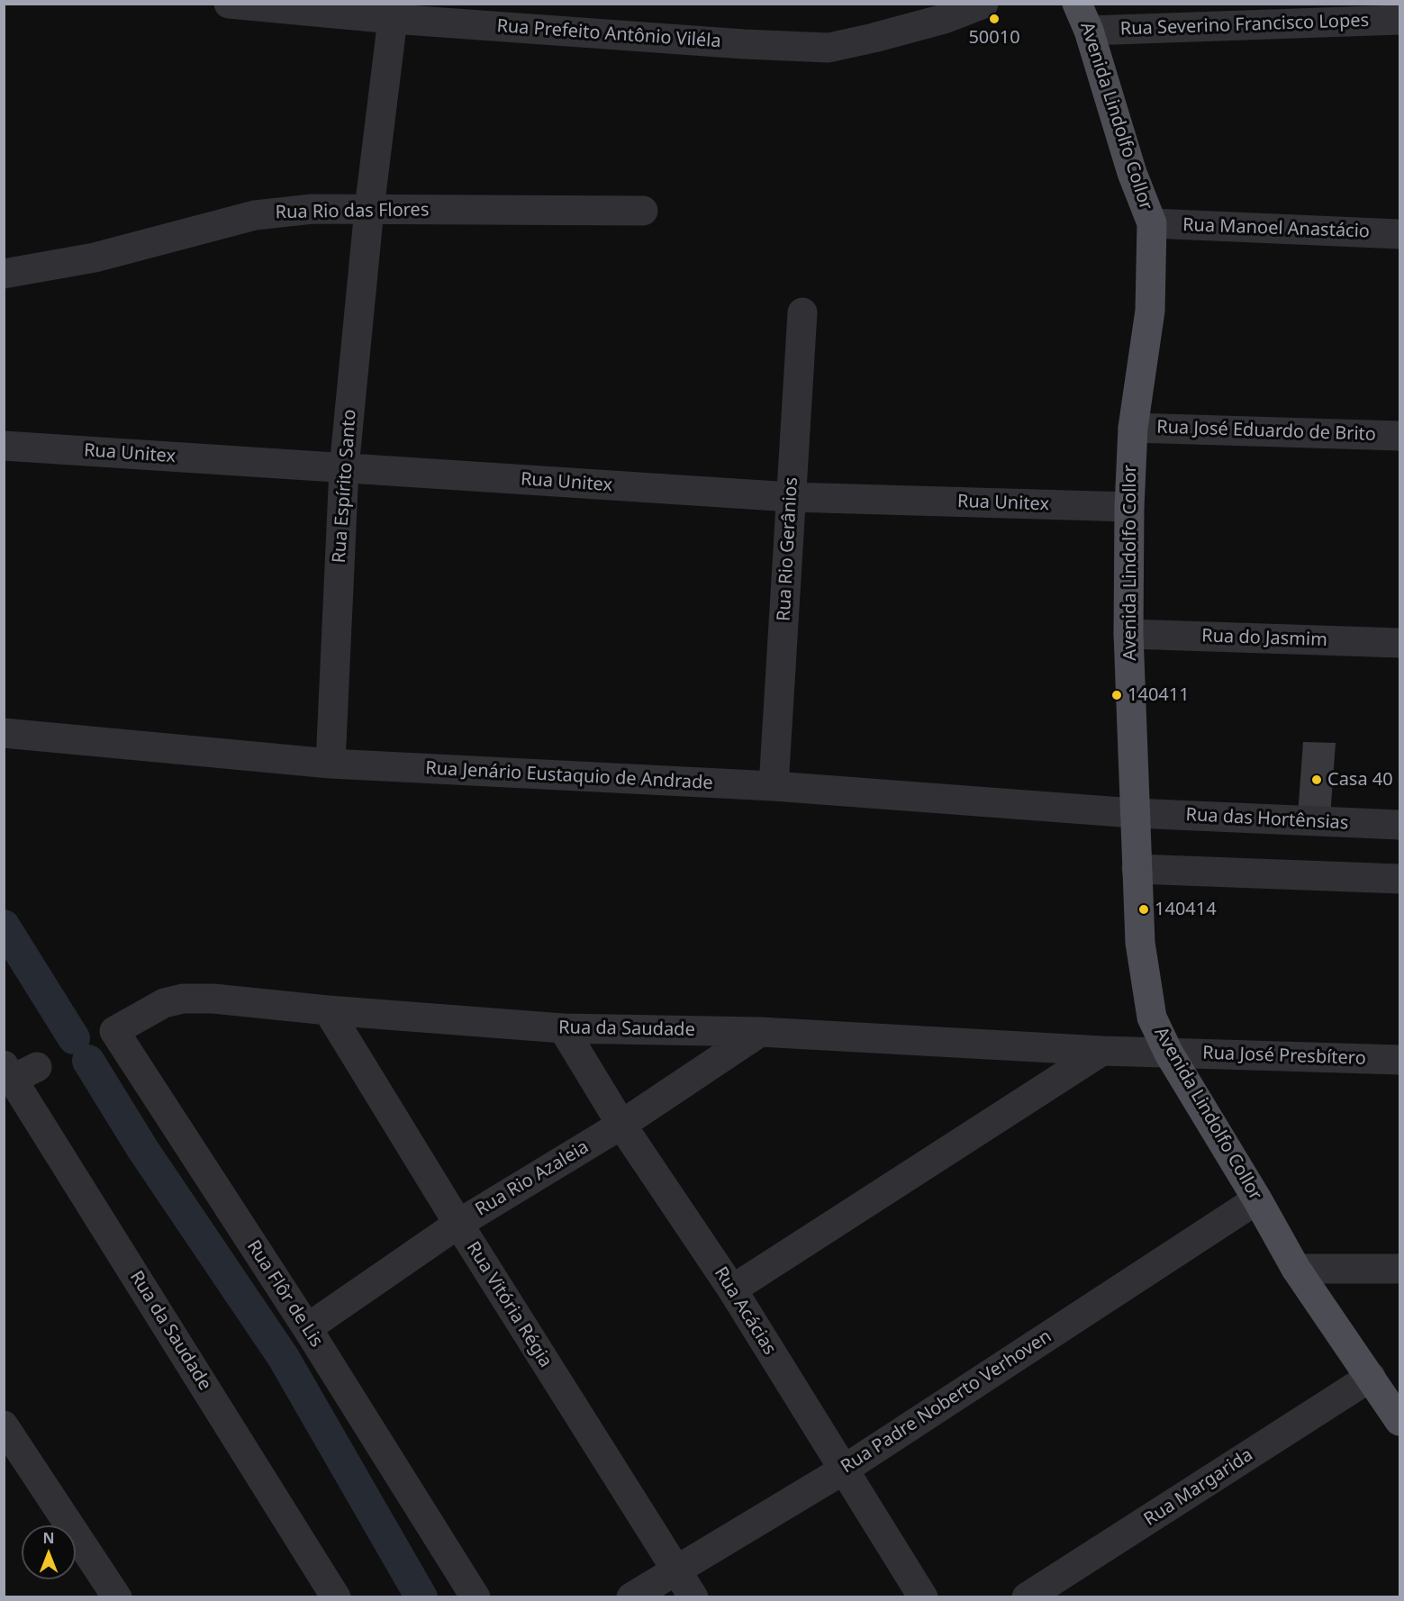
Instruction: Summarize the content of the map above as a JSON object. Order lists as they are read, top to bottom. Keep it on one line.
{"streets":{"main road":["Avenida Lindolfo Collor"],"street":["Rua Severino Francisco Lopes","Rua Prefeito Antônio Viléla","Rua Rio das Flores","Rua Manoel Anastácio","Rua José Eduardo de Brito","Rua Unitex","Rua Espírito Santo","Rua Rio Gerânios","Rua do Jasmim","Rua Jenário Eustaquio de Andrade","Rua das Hortênsias","Rua da Saudade","Rua José Presbítero","Rua Rio Azaleia","Rua Flôr de Lis","Rua Vitória Régia","Rua Acácias","Rua Padre Noberto Verhoven","Rua Margarida"]},"crossings":[["Rua Severino Francisco Lopes","Avenida Lindolfo Collor"],["Rua Prefeito Antônio Viléla","Rua Espírito Santo"],["Avenida Lindolfo Collor","Rua Manoel Anastácio"],["Avenida Lindolfo Collor","Rua José Eduardo de Brito"],["Avenida Lindolfo Collor","Rua Unitex"],["Avenida Lindolfo Collor","Rua do Jasmim"],["Avenida Lindolfo Collor","Rua Jenário Eustaquio de Andrade"],["Avenida Lindolfo Collor","Rua das Hortênsias"],["Avenida Lindolfo Collor","Rua da Saudade"],["Avenida Lindolfo Collor","Rua José Presbítero"],["Avenida Lindolfo Collor","Rua Padre Noberto Verhoven"],["Avenida Lindolfo Collor","Rua Margarida"],["Rua Rio das Flores","Rua Espírito Santo"],["Rua Unitex","Rua Espírito Santo"],["Rua Unitex","Rua Rio Gerânios"],["Rua Espírito Santo","Rua Jenário Eustaquio de Andrade"],["Rua Rio Gerânios","Rua Jenário Eustaquio de Andrade"],["Rua Jenário Eustaquio de Andrade","Rua das Hortênsias"],["Rua da Saudade","Rua José Presbítero"],["Rua da Saudade","Rua Rio Azaleia"],["Rua da Saudade","Rua Flôr de Lis"],["Rua da Saudade","Rua Vitória Régia"],["Rua da Saudade","Rua Acácias"],["Rua Rio Azaleia","Rua Flôr de Lis"],["Rua Rio Azaleia","Rua Vitória Régia"],["Rua Rio Azaleia","Rua Acácias"],["Rua Vitória Régia","Rua Padre Noberto Verhoven"],["Rua Acácias","Rua Padre Noberto Verhoven"]],"places":["50010","140411","Casa 40","140414"],"north":"top"}
